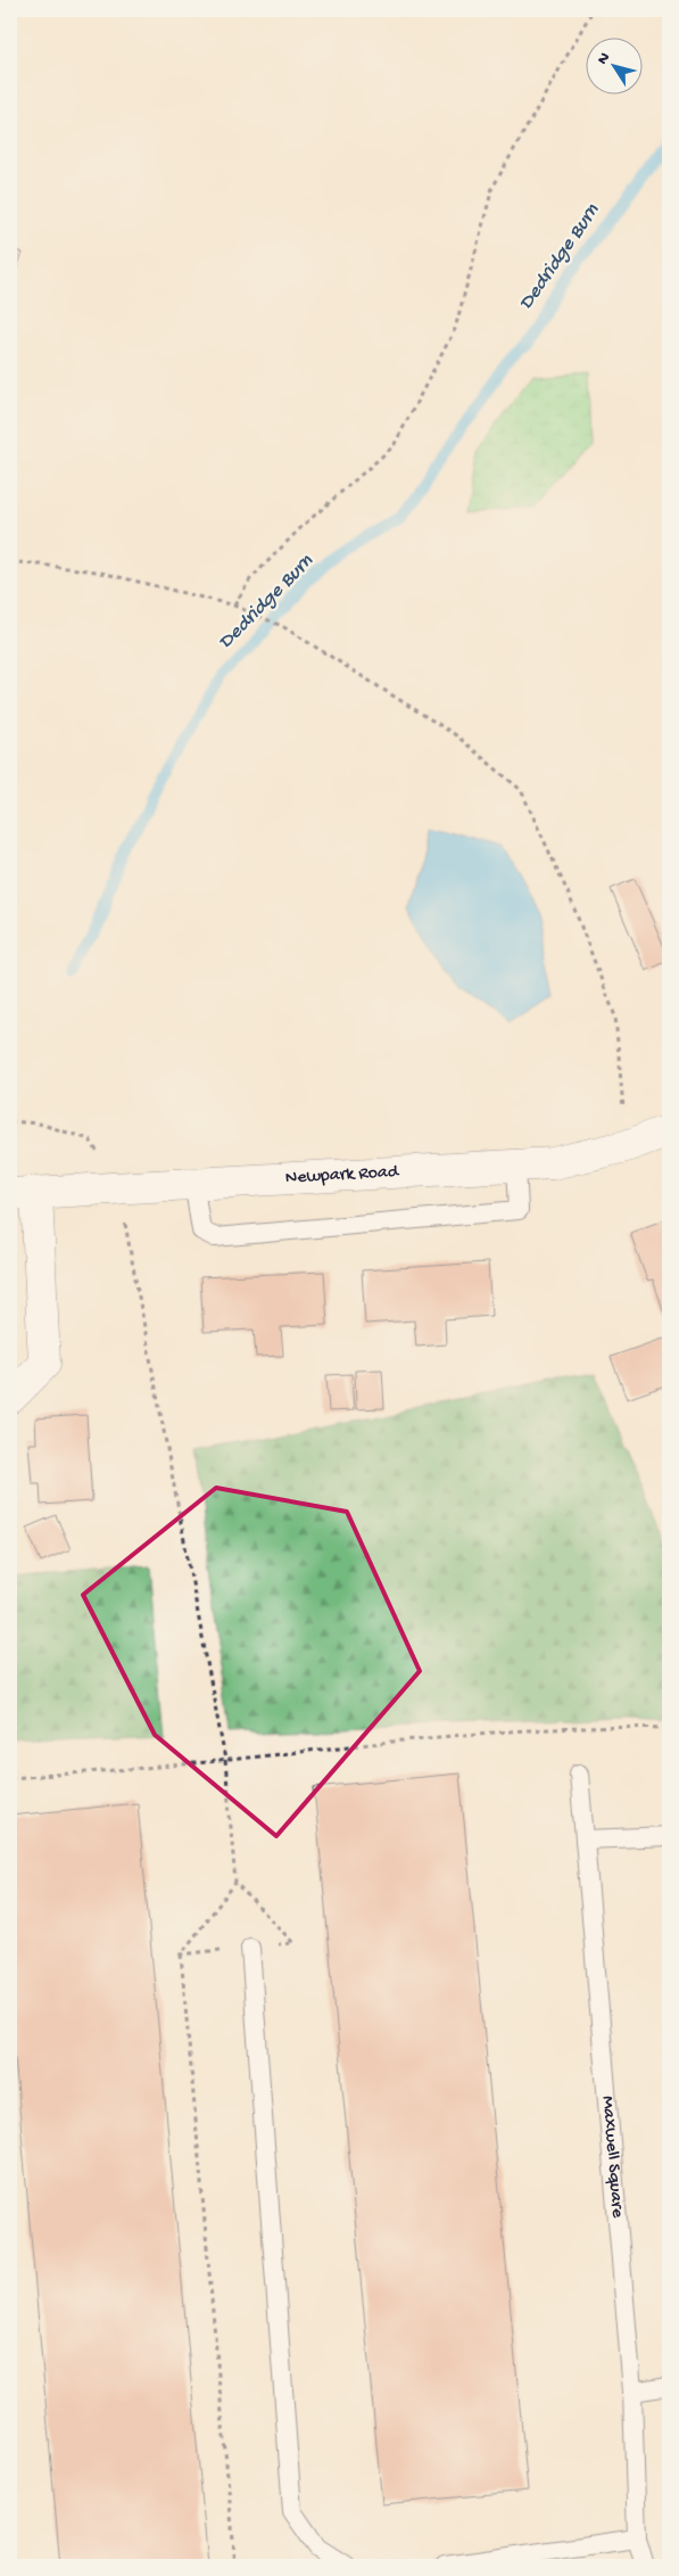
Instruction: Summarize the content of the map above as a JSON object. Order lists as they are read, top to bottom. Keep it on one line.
{"streets":{"street":["Newpark Road"],"lane":["Maxwell Square"]},"water":["Dedridge Burn"],"north":"top left"}
